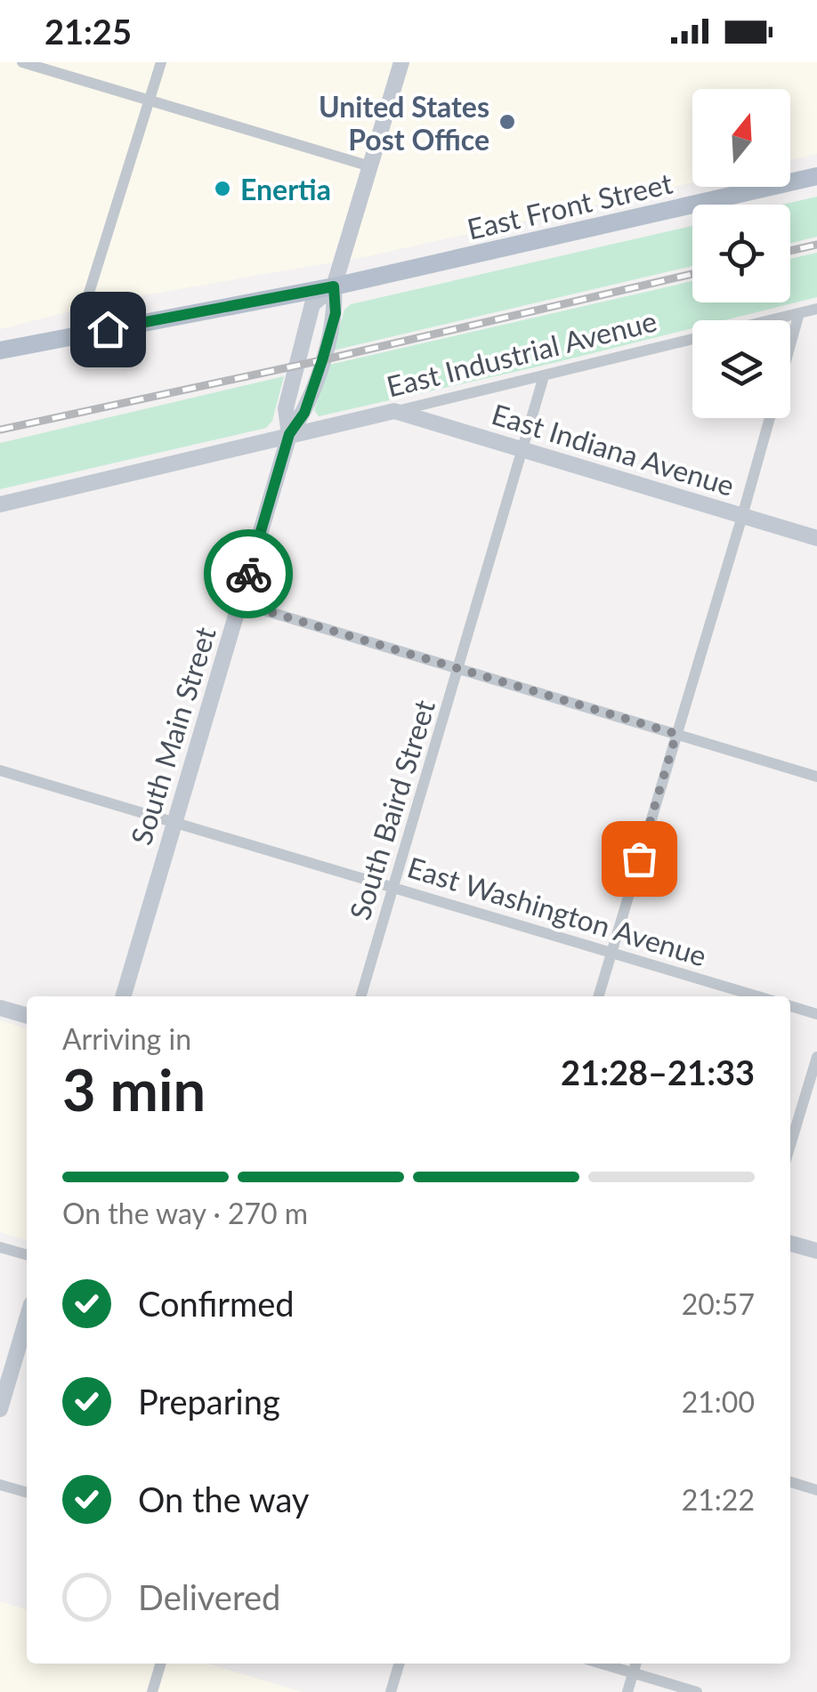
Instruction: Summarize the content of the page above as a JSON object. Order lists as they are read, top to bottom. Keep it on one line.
{"streets":{"main road":["East Front Street"],"street":["East Industrial Avenue","East Indiana Avenue","South Main Street","South Baird Street","East Washington Avenue"]},"crossings":[["East Front Street","South Main Street"],["East Industrial Avenue","East Indiana Avenue"],["East Industrial Avenue","South Main Street"],["East Industrial Avenue","South Baird Street"],["East Indiana Avenue","South Baird Street"],["South Main Street","East Washington Avenue"],["South Baird Street","East Washington Avenue"]],"places":["United States Post Office","Enertia"],"north":"top","page":{"status":"21:25","heading":["3 min","Arriving in","21:28–21:33"],"bar":"On the way · 270 m","list":[["Confirmed","20:57"],["Preparing","21:00"],["On the way","21:22"],"Delivered"]}}
